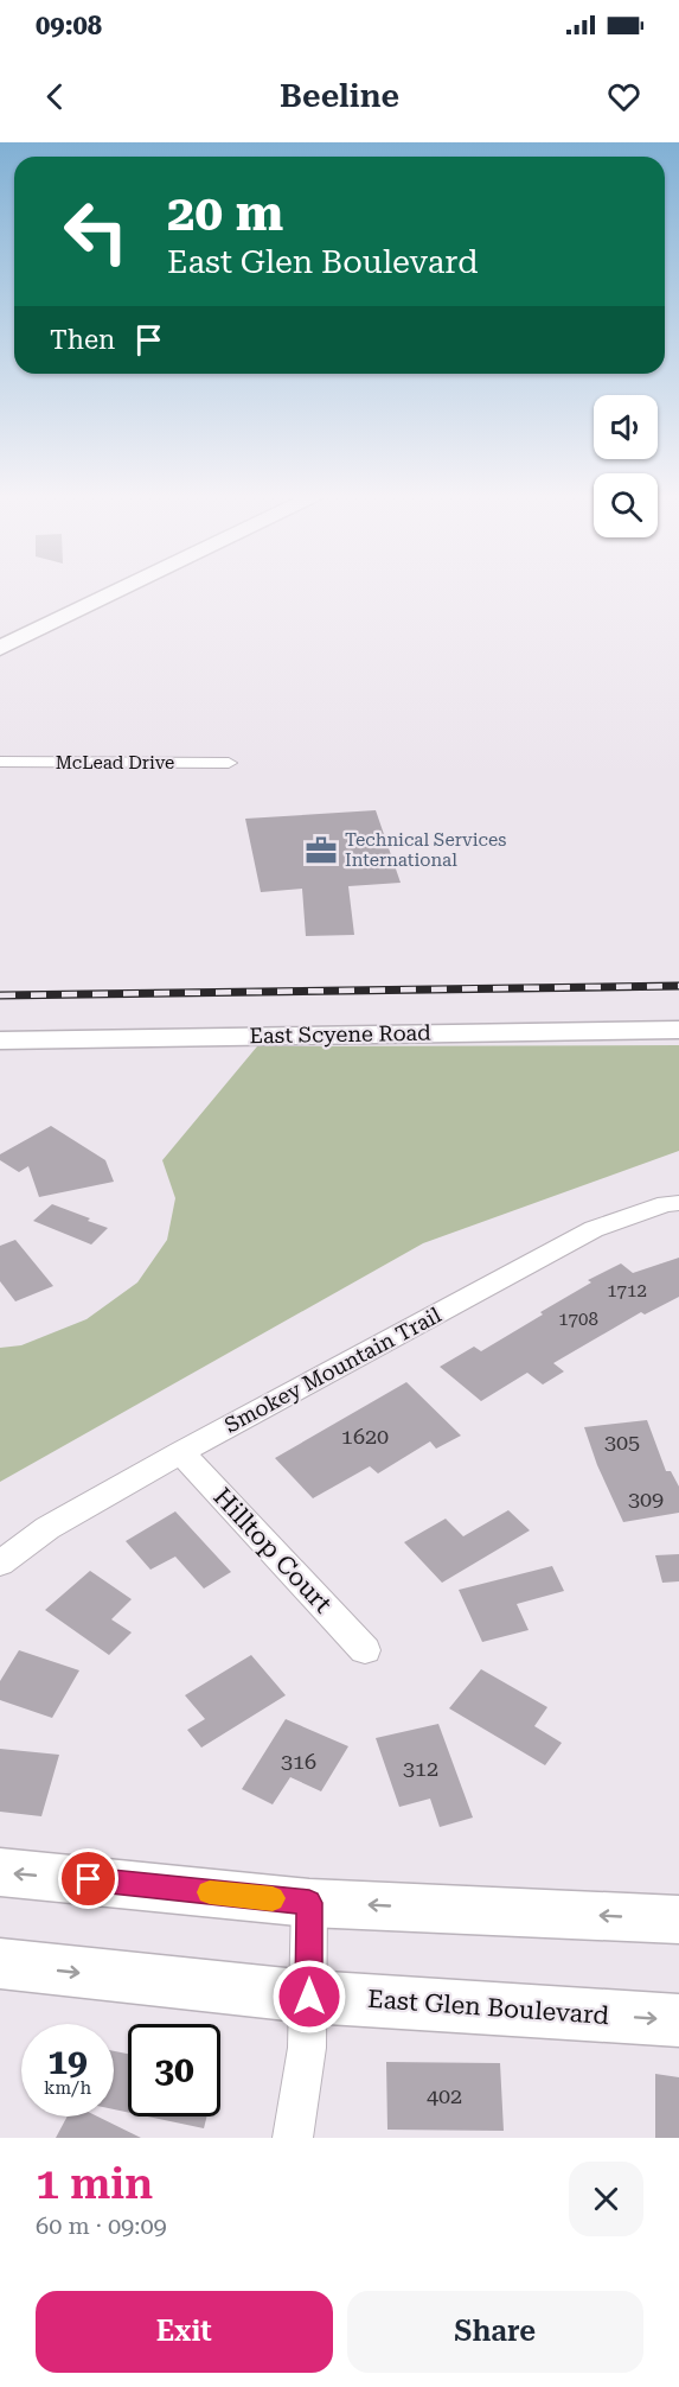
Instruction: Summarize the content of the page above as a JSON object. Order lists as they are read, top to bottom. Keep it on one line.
{"streets":{"main road":["East Glen Boulevard"],"street":["McLead Drive","East Scyene Road","Smokey Mountain Trail","Hilltop Court"]},"crossings":[["Smokey Mountain Trail","Hilltop Court"]],"places":{"office":["Technical Services International"]},"house_numbers":["1712","1708","1620","305","309","316","312","402"],"page":{"status":"09:08","header":"Beeline","turn":["20 m","East Glen Boulevard"],"then":"Then","speed":"19 km/h","limit":"30","heading":["1 min","60 m · 09:09"],"buttons":["Exit","Share"]}}
